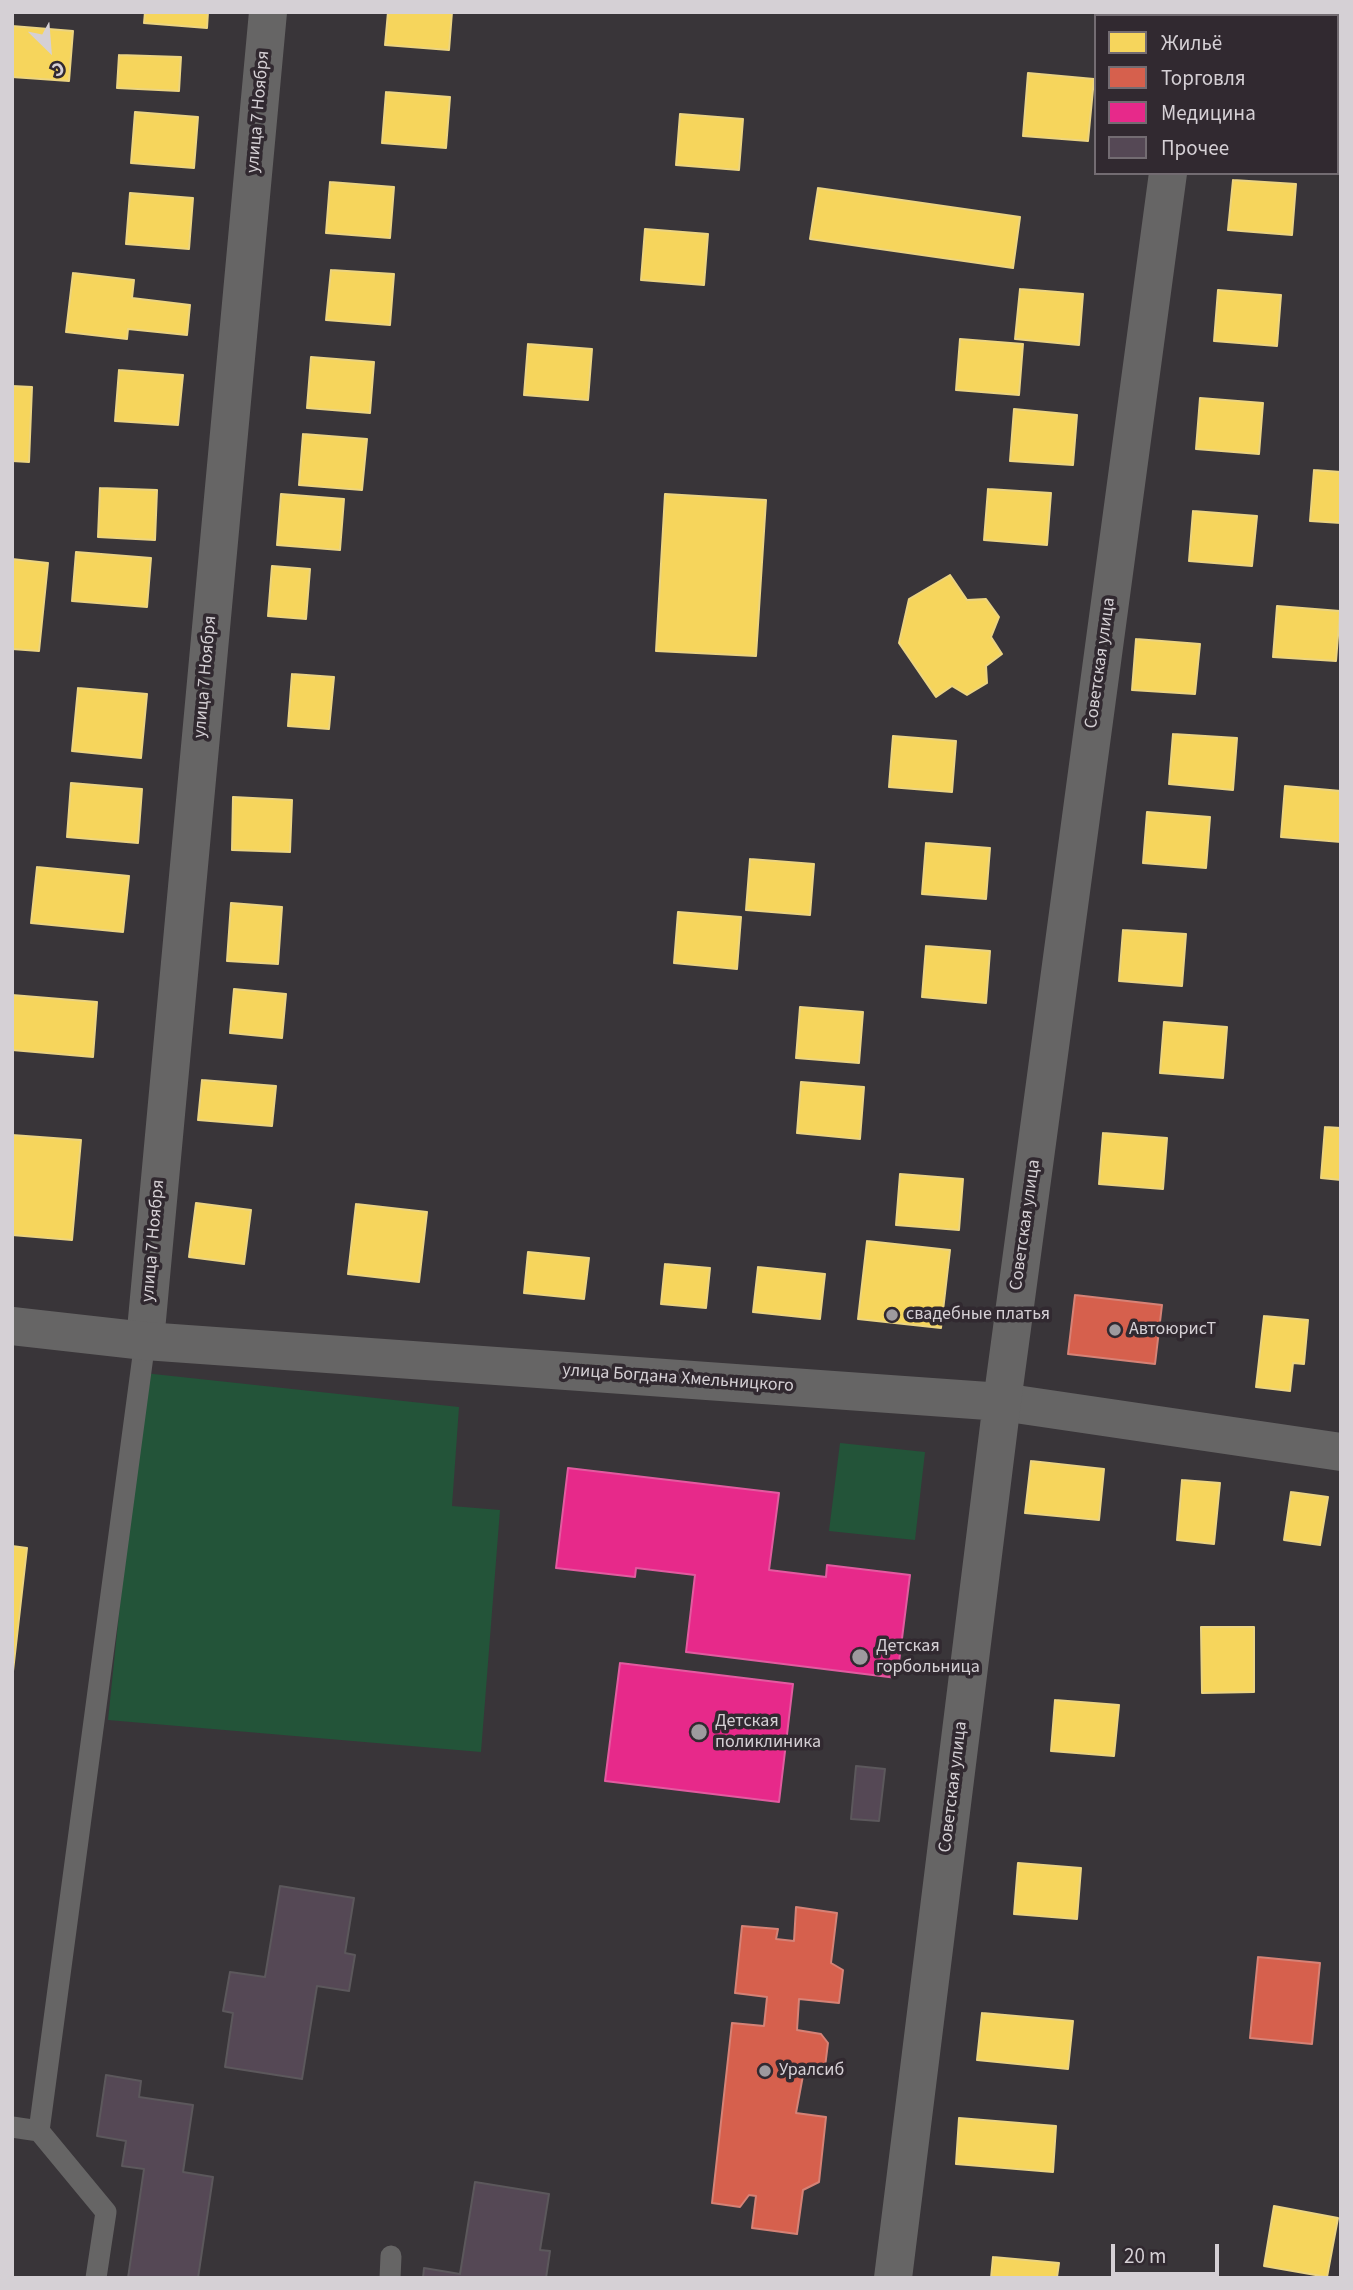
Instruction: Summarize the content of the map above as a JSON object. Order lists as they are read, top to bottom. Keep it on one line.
{"streets":{"street":["улица 7 Ноября","Советская улица","улица Богдана Хмельницкого"]},"crossings":[["улица 7 Ноября","улица Богдана Хмельницкого"],["Советская улица","улица Богдана Хмельницкого"]],"places":["свадебные платья","АвтоюрисТ","Детская горбольница","Детская поликлиника","Уралсиб"],"legend":["Жильё","Торговля","Медицина","Прочее"],"scale_bar":"20 m","north":"bottom right"}
